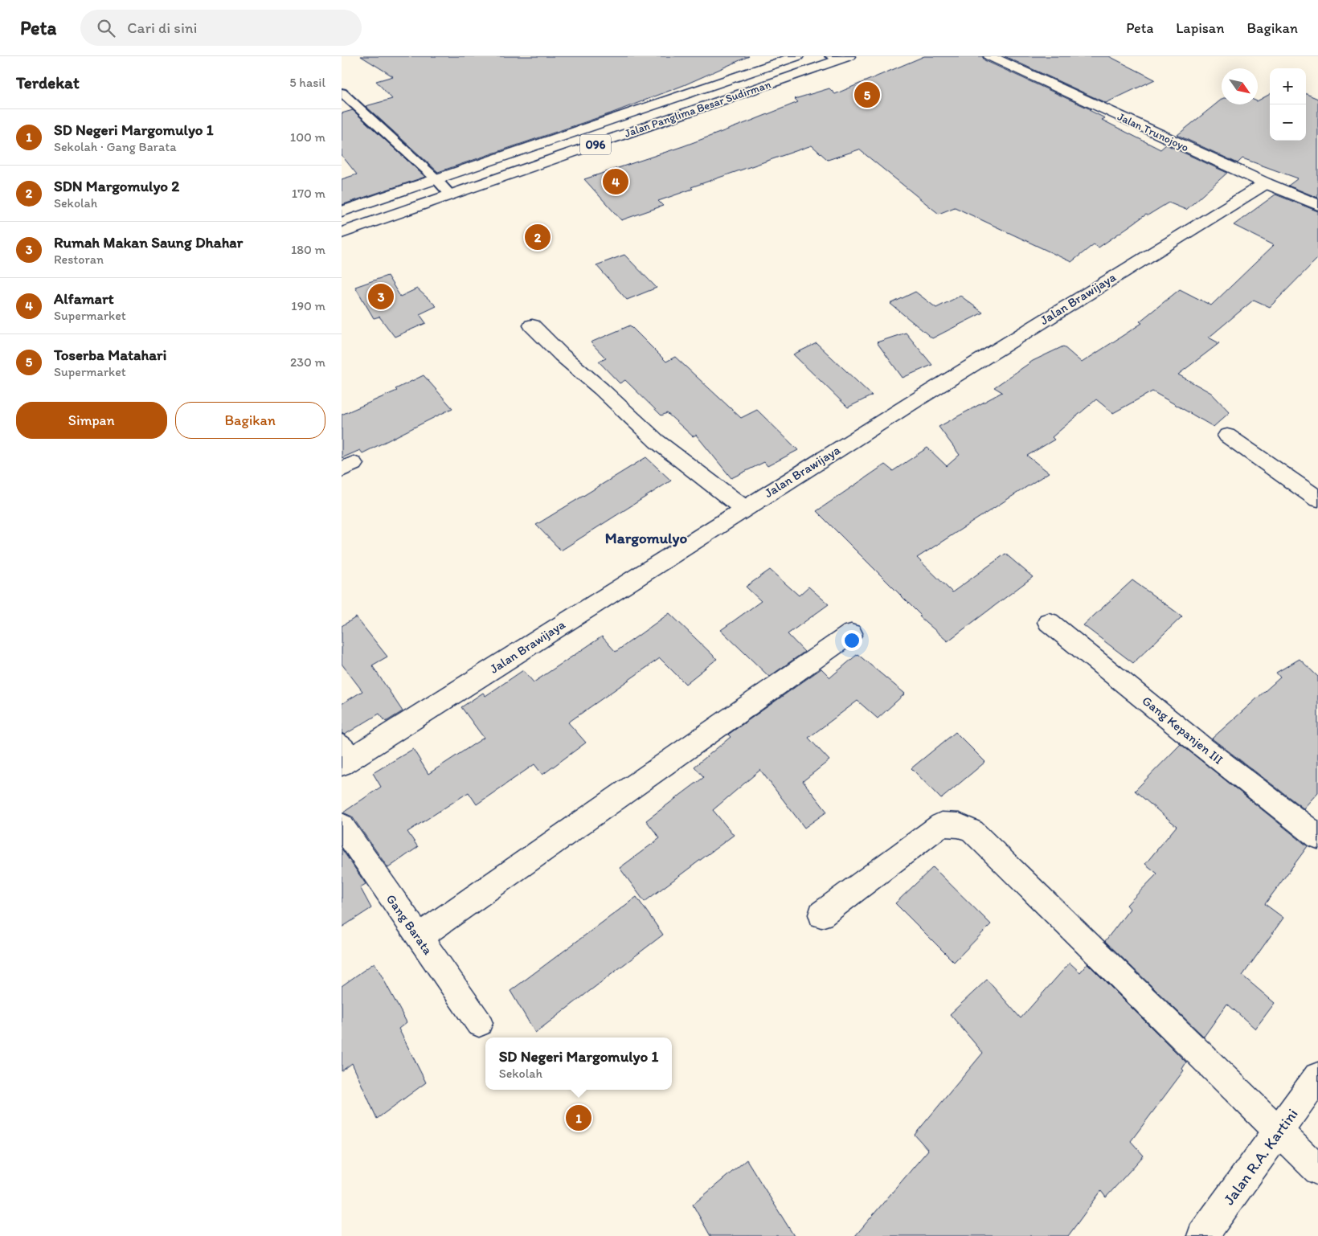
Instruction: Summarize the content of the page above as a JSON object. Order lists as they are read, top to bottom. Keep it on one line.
{"streets":{"street":["Jalan Panglima Besar Sudirman","Jalan Trunojoyo","096","Jalan Brawijaya","Gang Kepanjen III","Gang Barata","Jalan R.A. Kartini"]},"crossings":[["Jalan Trunojoyo","Jalan Brawijaya"]],"districts":["Margomulyo"],"north":"bottom right","page":{"header":"Peta","search":"Cari di sini","nav":["Peta","Lapisan","Bagikan"],"heading":["Terdekat","5 hasil"],"map_buttons":["+","−"],"pins":["5","4","2","3","1"],"list":[{"mark":"1","name":"SD Negeri Margomulyo 1","note":"Sekolah · Gang Barata","value":"100 m"},{"mark":"2","name":"SDN Margomulyo 2","note":"Sekolah","value":"170 m"},{"mark":"3","name":"Rumah Makan Saung Dhahar","note":"Restoran","value":"180 m"},{"mark":"4","name":"Alfamart","note":"Supermarket","value":"190 m"},{"mark":"5","name":"Toserba Matahari","note":"Supermarket","value":"230 m"}],"buttons":["Simpan","Bagikan"],"popup":["SD Negeri Margomulyo 1","Sekolah"]}}
